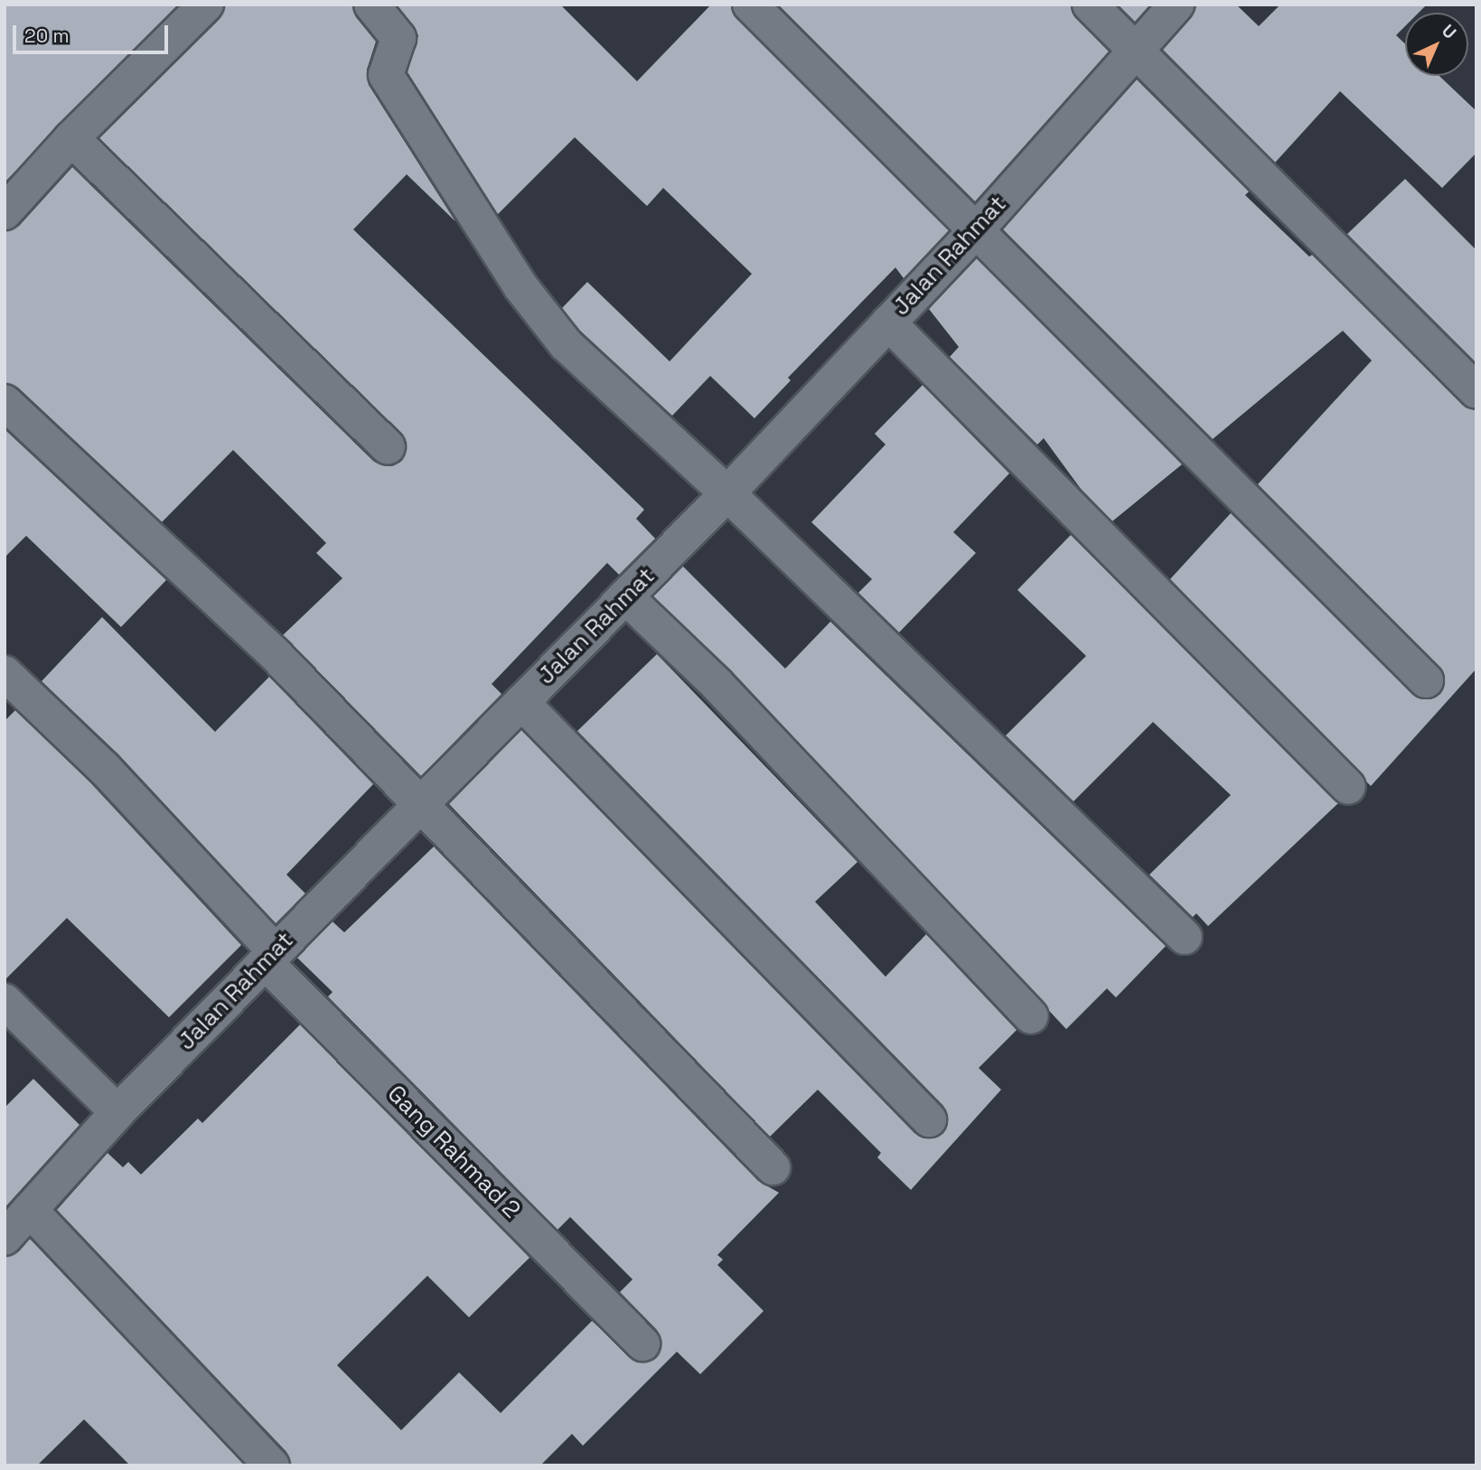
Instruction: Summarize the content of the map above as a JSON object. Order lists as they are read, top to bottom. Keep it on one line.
{"streets":{"street":["Jalan Rahmat","Gang Rahmad 2"]},"crossings":[["Jalan Rahmat","Gang Rahmad 2"]],"scale_bar":"20 m","north":"top right"}
